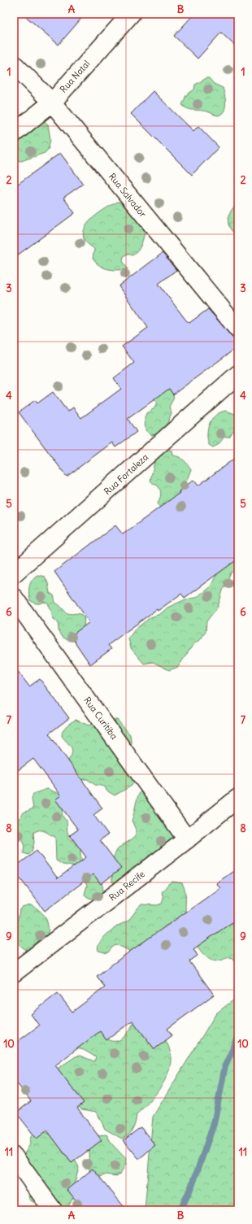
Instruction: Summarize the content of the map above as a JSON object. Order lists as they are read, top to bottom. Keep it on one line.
{"streets":{"street":["Rua Natal","Rua Salvador","Rua Fortaleza","Rua Curitiba","Rua Recife"]},"crossings":[["Rua Natal","Rua Salvador"],["Rua Curitiba","Rua Recife"]],"grid":{"columns":["A","B"],"rows":["1","2","3","4","5","6","7","8","9","10","11"]}}
